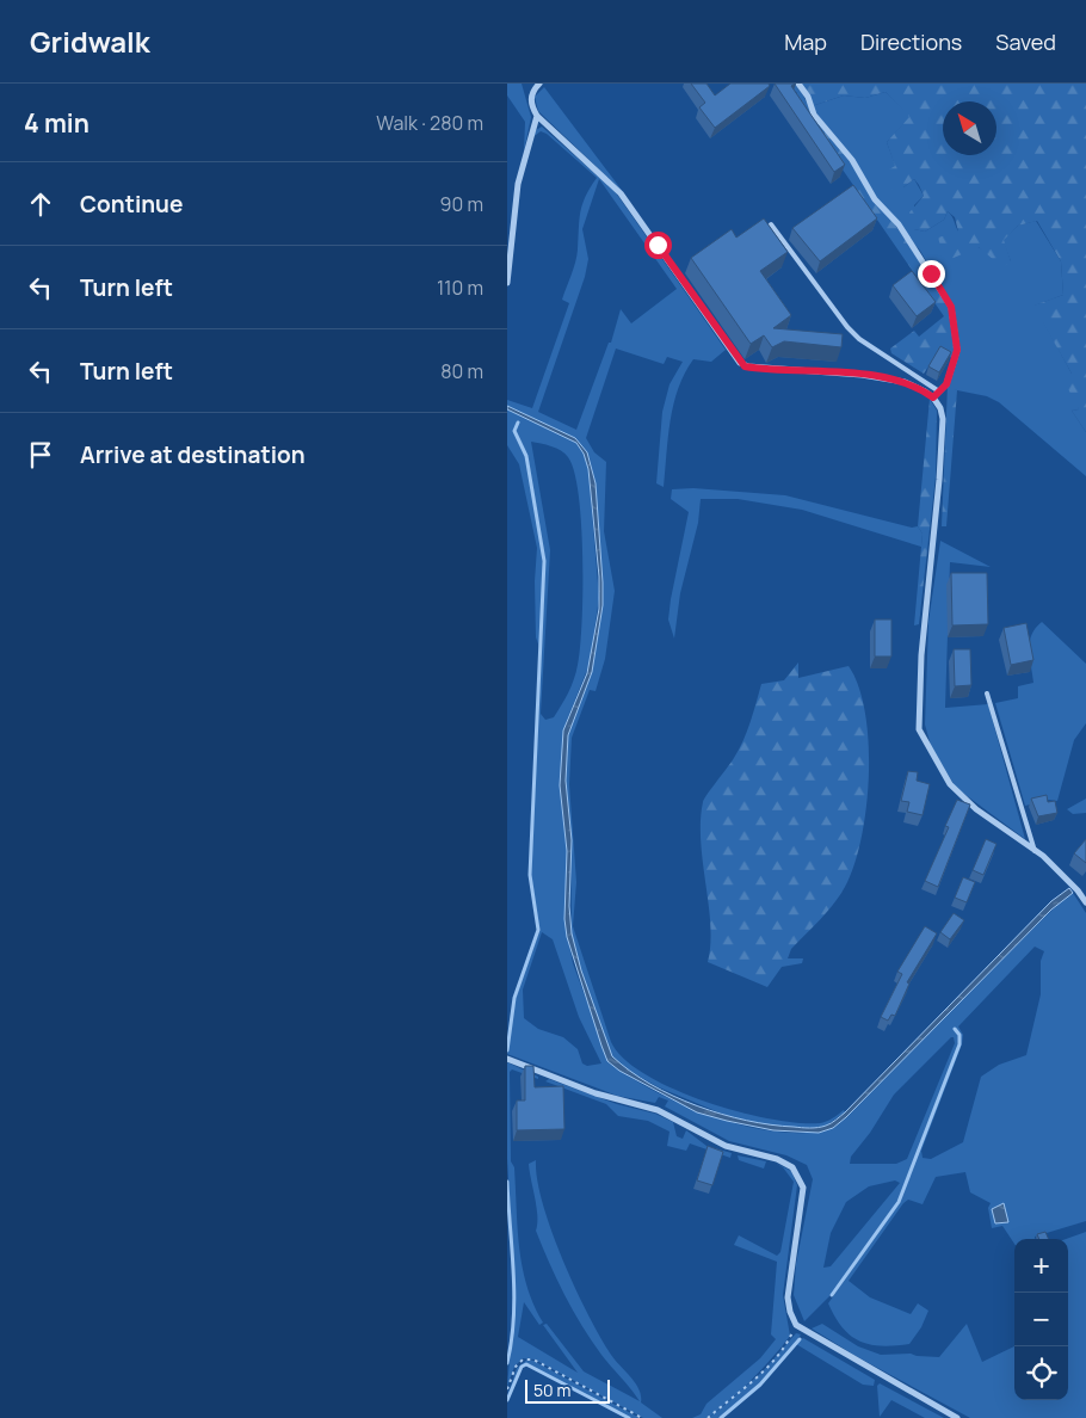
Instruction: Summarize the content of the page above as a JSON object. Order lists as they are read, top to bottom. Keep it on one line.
{"scale_bar":"50 m","north":"top left","page":{"header":"Gridwalk","nav":["Map","Directions","Saved"],"heading":["4 min","Walk · 280 m"],"list":[["Continue","90 m"],["Turn left","110 m"],["Turn left","80 m"],"Arrive at destination"],"map_buttons":["+","−"],"scale":"50 m"}}
